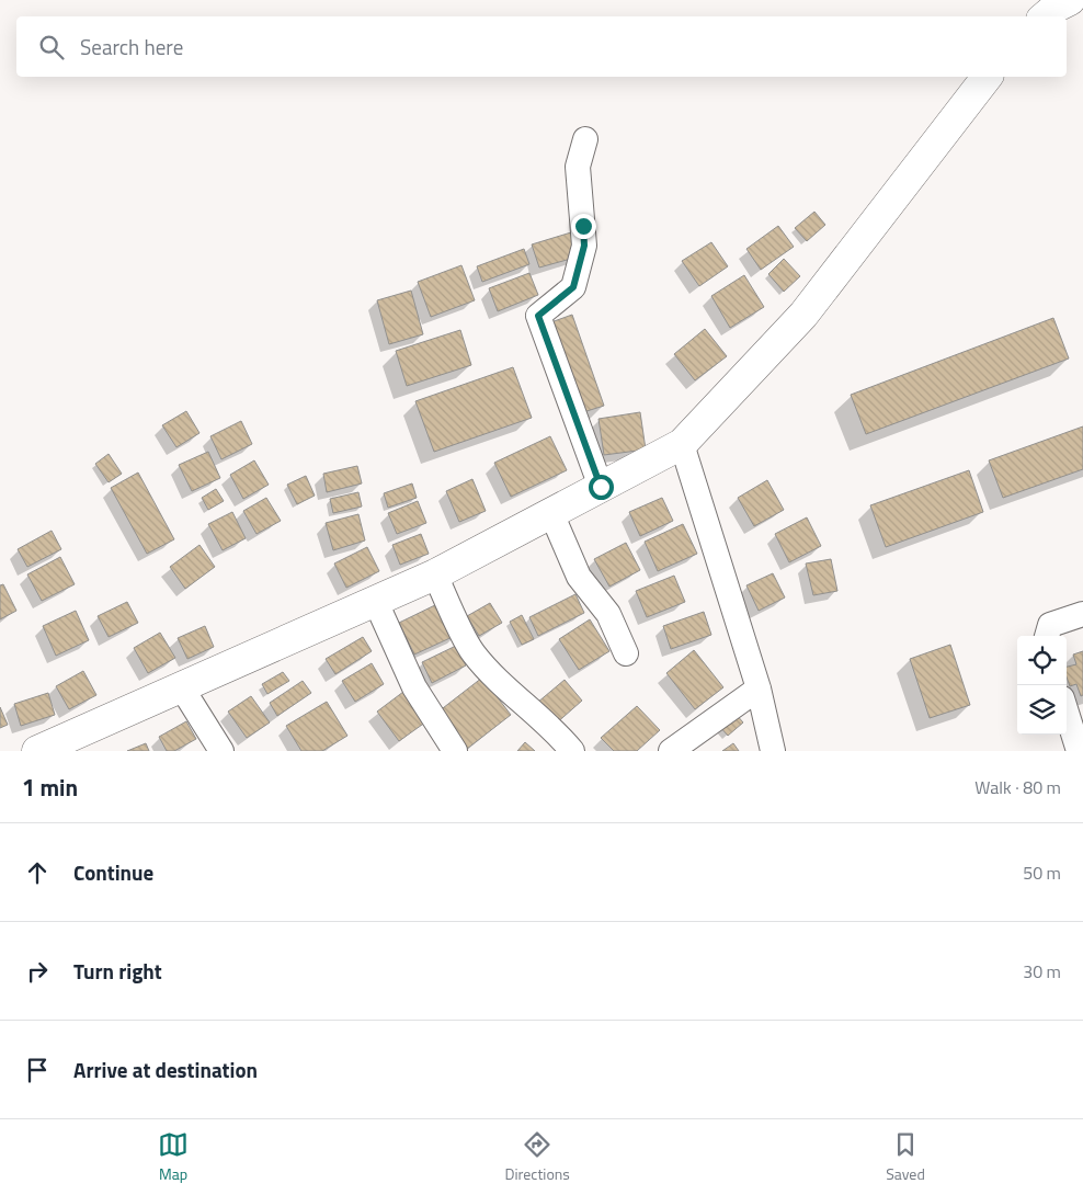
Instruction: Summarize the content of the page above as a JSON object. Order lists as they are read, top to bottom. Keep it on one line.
{"page":{"search":"Search here","heading":["1 min","Walk · 80 m"],"list":[["Continue","50 m"],["Turn right","30 m"],"Arrive at destination"],"nav":["Map","Directions","Saved"]}}
